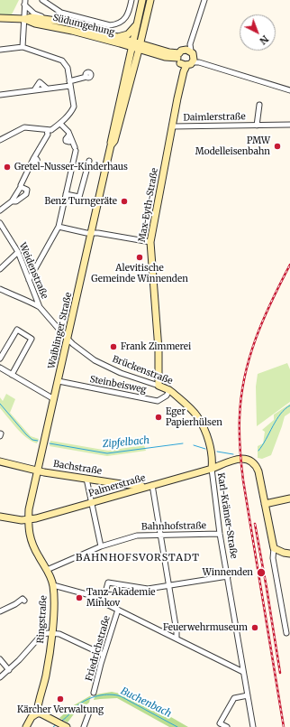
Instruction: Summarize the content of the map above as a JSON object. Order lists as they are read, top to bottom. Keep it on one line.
{"streets":{"street":["Südumgehung","Daimlerstraße","Max-Eyth-Straße","Weidenstraße","Waiblinger Straße","Brückenstraße","Steinbeisweg","Bachstraße","Palmerstraße","Karl-Krämer-Straße","Bahnhofstraße","Ringstraße","Friedrichstraße"]},"crossings":[["Südumgehung","Waiblinger Straße"],["Daimlerstraße","Max-Eyth-Straße"],["Max-Eyth-Straße","Brückenstraße"],["Weidenstraße","Waiblinger Straße"],["Weidenstraße","Brückenstraße"],["Waiblinger Straße","Brückenstraße"],["Waiblinger Straße","Steinbeisweg"],["Waiblinger Straße","Bachstraße"],["Waiblinger Straße","Palmerstraße"],["Waiblinger Straße","Ringstraße"],["Brückenstraße","Steinbeisweg"],["Brückenstraße","Palmerstraße"],["Brückenstraße","Karl-Krämer-Straße"],["Bachstraße","Palmerstraße"],["Palmerstraße","Karl-Krämer-Straße"],["Palmerstraße","Ringstraße"],["Karl-Krämer-Straße","Bahnhofstraße"],["Bahnhofstraße","Ringstraße"]],"districts":["BAHNHOFSVORSTADT"],"water":["Zipfelbach","Buchenbach"],"places":["PMW Modelleisenbahn","Gretel-Nusser-Kinderhaus","Benz Turngeräte","Alevitische Gemeinde Winnenden","Frank Zimmerei","Eger Papierhülsen","Winnenden","Tanz-Akademie Minkov","Feuerwehrmuseum","Kärcher Verwaltung"],"north":"bottom right"}
